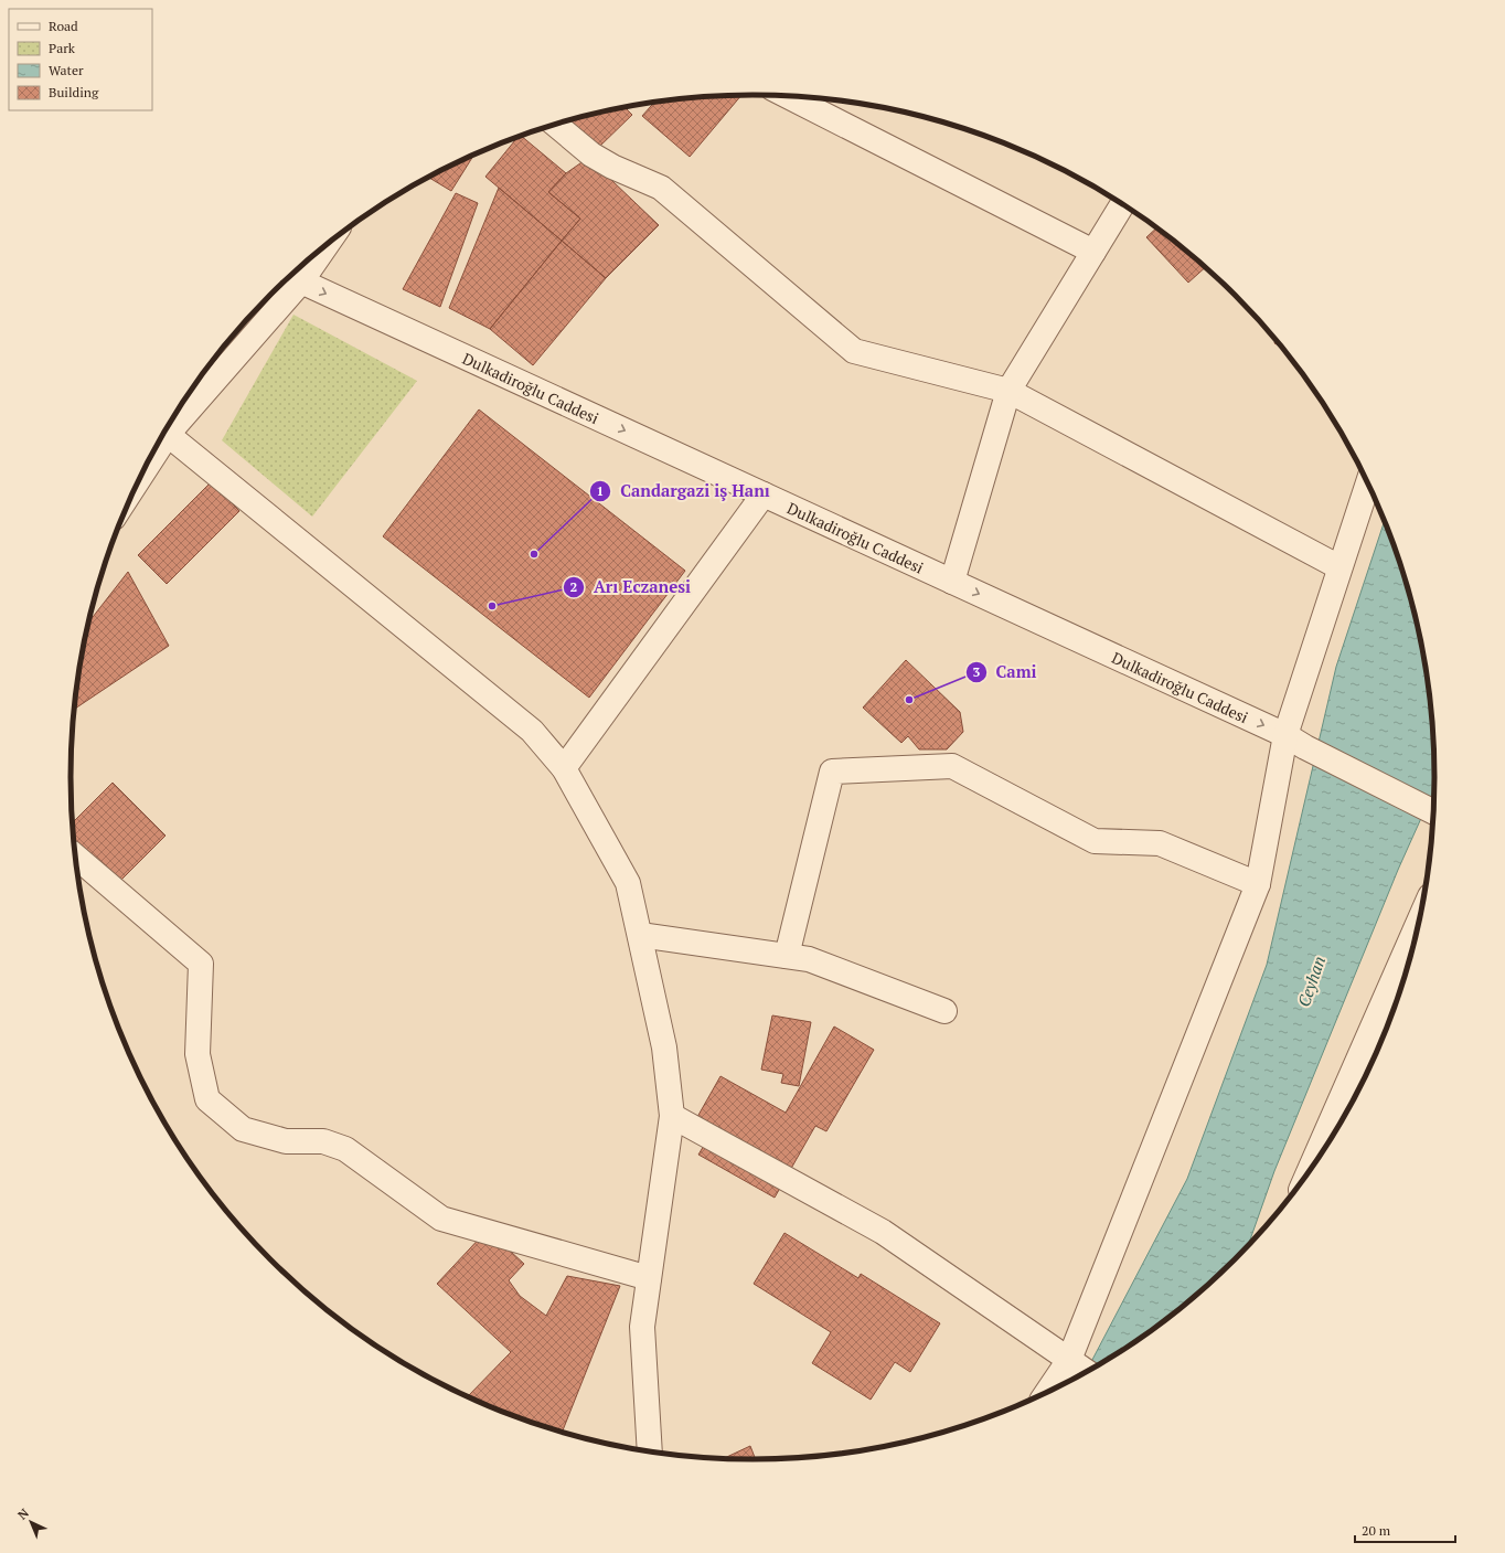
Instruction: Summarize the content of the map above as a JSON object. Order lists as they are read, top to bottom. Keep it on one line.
{"streets":{"street":["Dulkadiroğlu Caddesi"]},"water":["Ceyhan"],"places":["Candargazi iş Hanı","Arı Eczanesi","Cami"],"legend":["Road","Park","Water","Building"],"scale_bar":"20 m","north":"top left"}
